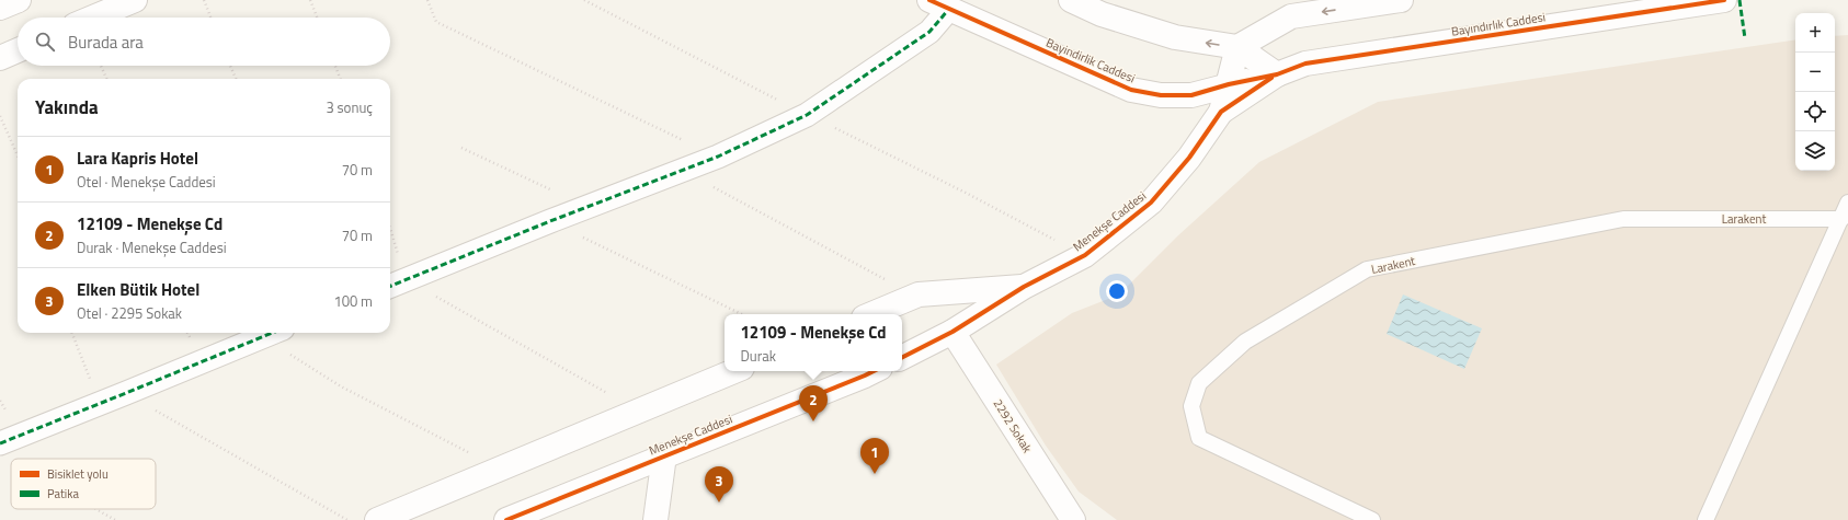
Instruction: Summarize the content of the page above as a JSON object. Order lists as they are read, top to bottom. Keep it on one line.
{"streets":{"street":["Bayındırlık Caddesi","Bayindirlik Caddesi","Menekşe Caddesi","2292 Sokak"],"lane":["Larakent"]},"crossings":[["Bayındırlık Caddesi","Bayindirlik Caddesi"],["Bayındırlık Caddesi","Menekşe Caddesi"],["Bayindirlik Caddesi","Menekşe Caddesi"],["Menekşe Caddesi","2292 Sokak"]],"legend":["Bisiklet yolu","Patika"],"page":{"map_buttons":["+","−"],"search":"Burada ara","heading":["Yakında","3 sonuç"],"list":[{"mark":"1","name":"Lara Kapris Hotel","note":"Otel · Menekşe Caddesi","value":"70 m"},{"mark":"2","name":"12109 - Menekşe Cd","note":"Durak · Menekşe Caddesi","value":"70 m"},{"mark":"3","name":"Elken Bütik Hotel","note":"Otel · 2295 Sokak","value":"100 m"}],"popup":["12109 - Menekşe Cd","Durak"],"pins":["2","1","3"]}}
